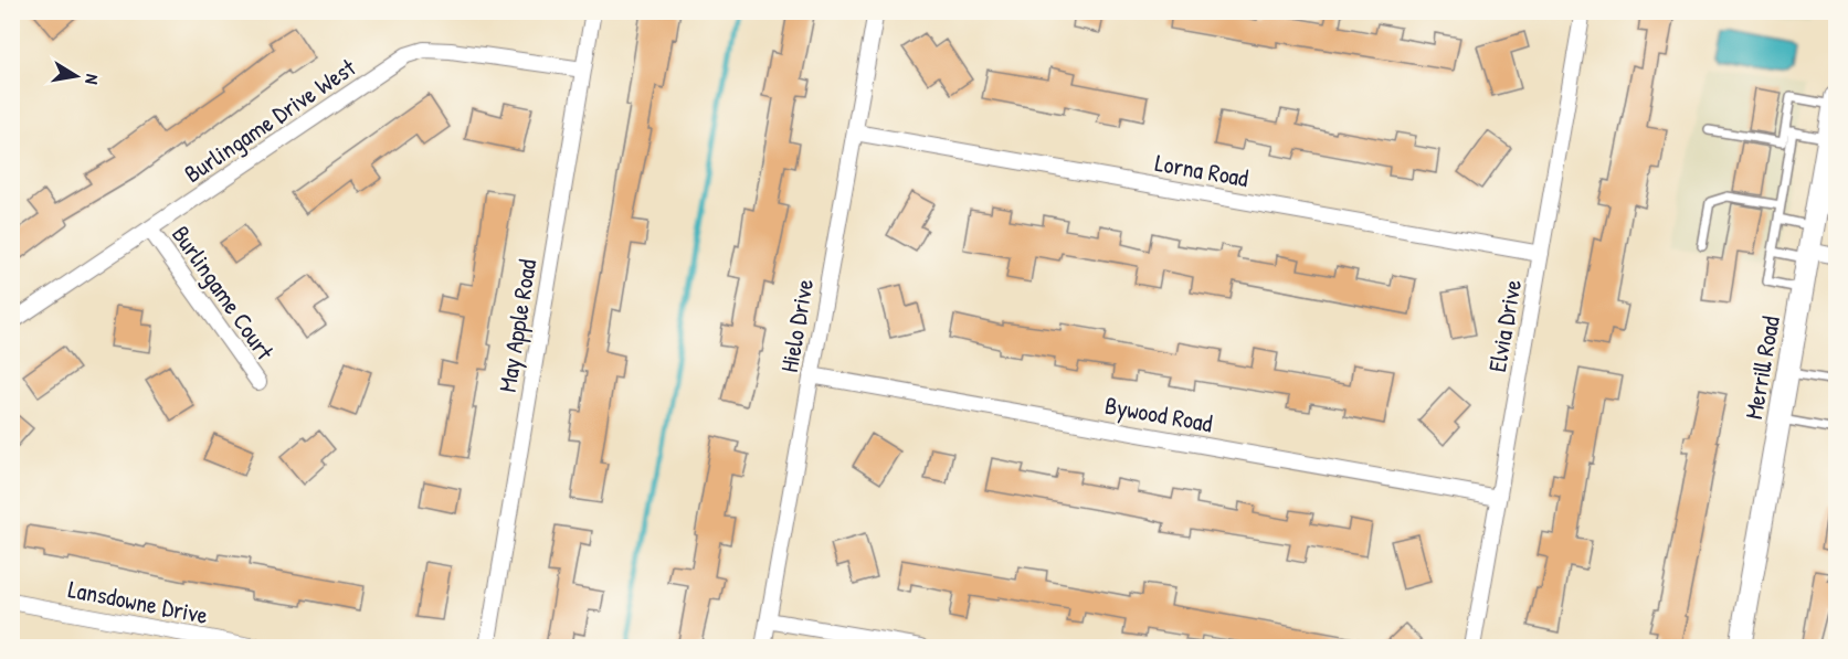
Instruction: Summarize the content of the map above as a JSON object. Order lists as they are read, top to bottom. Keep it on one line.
{"streets":{"main road":["Merrill Road"],"street":["Burlingame Drive West","Lorna Road","Burlingame Court","May Apple Road","Hielo Drive","Elvia Drive","Bywood Road","Lansdowne Drive"]},"crossings":[["Burlingame Drive West","Burlingame Court"],["Burlingame Drive West","May Apple Road"],["Lorna Road","Hielo Drive"],["Lorna Road","Elvia Drive"],["Hielo Drive","Bywood Road"],["Elvia Drive","Bywood Road"]],"north":"right"}
